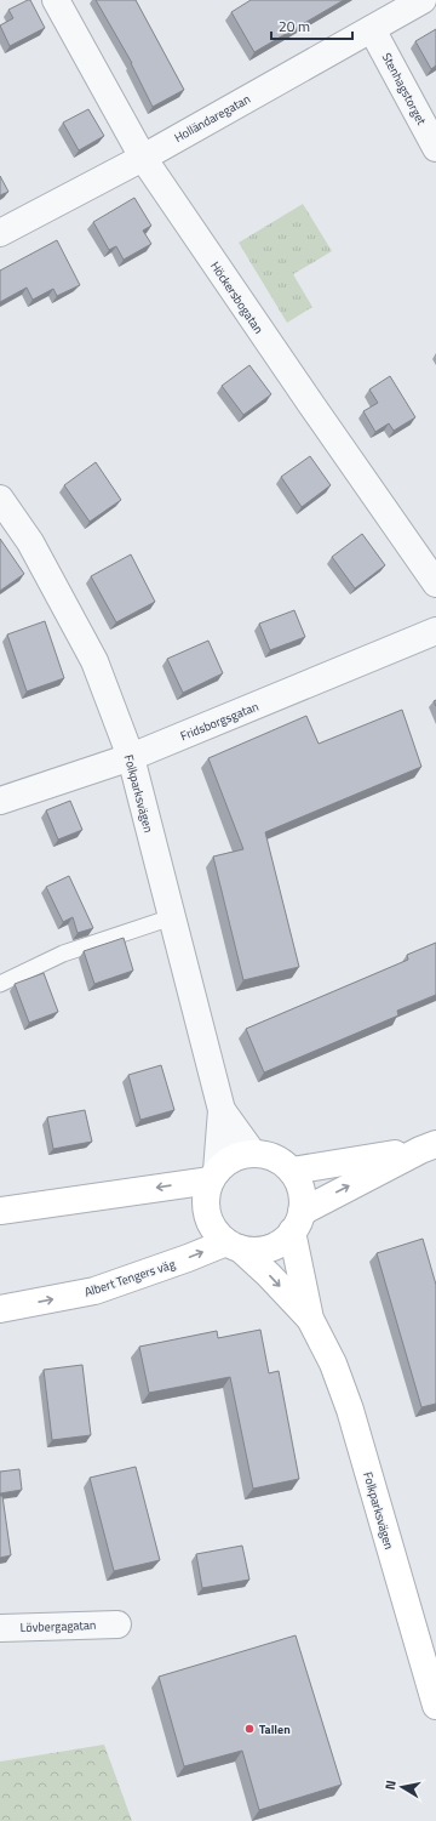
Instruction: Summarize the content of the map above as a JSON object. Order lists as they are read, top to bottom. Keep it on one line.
{"streets":{"main road":["Folkparksvägen","Albert Tengers väg"],"street":["Stenhagstorget","Holländaregatan","Höckersbogatan","Fridsborgsgatan","Lövbergagatan"]},"crossings":[["Stenhagstorget","Holländaregatan"],["Holländaregatan","Höckersbogatan"],["Fridsborgsgatan","Folkparksvägen"],["Folkparksvägen","Albert Tengers väg"]],"places":["Tallen"],"scale_bar":"20 m","north":"left"}
